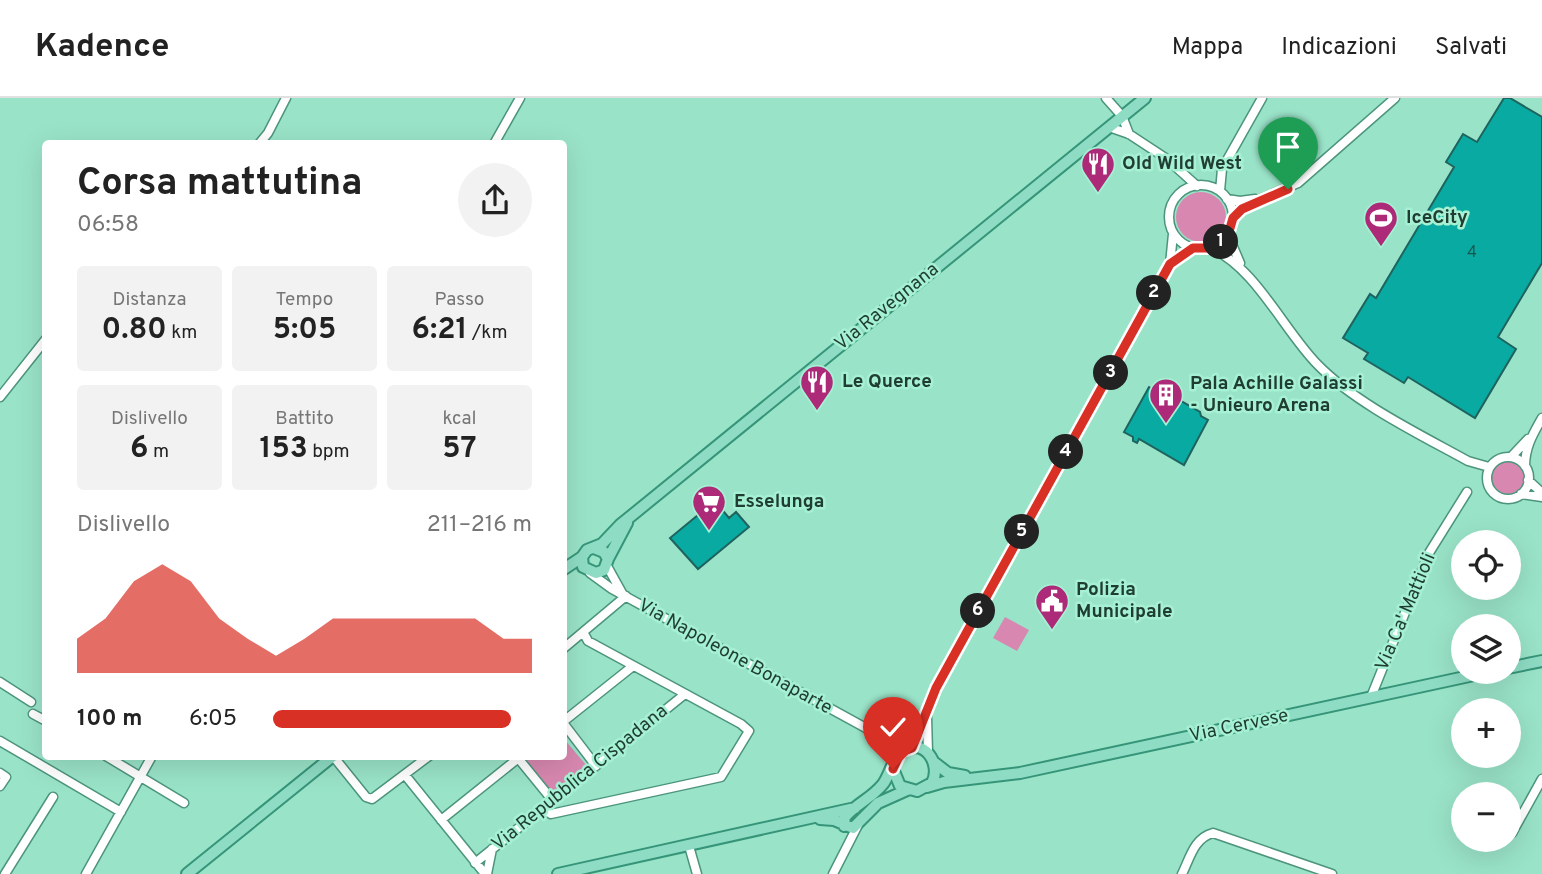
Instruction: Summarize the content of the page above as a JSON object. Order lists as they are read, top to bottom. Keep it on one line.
{"streets":{"main road":["Via Ravegnana","Via Cervese"],"street":["Via Ca' Mattioli","Via Napoleone Bonaparte","Via Repubblica Cispadana"]},"crossings":[["Via Ravegnana","Via Napoleone Bonaparte"],["Via Ca' Mattioli","Via Cervese"],["Via Napoleone Bonaparte","Via Cervese"]],"places":{"restaurant":["Old Wild West","Le Querce"],"sports":["IceCity"],"building":["Pala Achille Galassi - Unieuro Arena"],"supermarket":["Esselunga"],"public building":["Polizia Municipale"]},"house_numbers":["4"],"page":{"header":"Kadence","nav":["Mappa","Indicazioni","Salvati"],"heading":["Corsa mattutina","06:58"],"pins":["1","2","3","4","5","6"],"stats":[["Distanza","0.80 km"],["Tempo","5:05"],["Passo","6:21 /km"],["Dislivello","6 m"],["Battito","153 bpm"],["kcal","57"]],"chart":["Dislivello","211–216 m"],"map_buttons":["+","−"],"list":[{"name":"100 m","note":"6:05"}]}}
